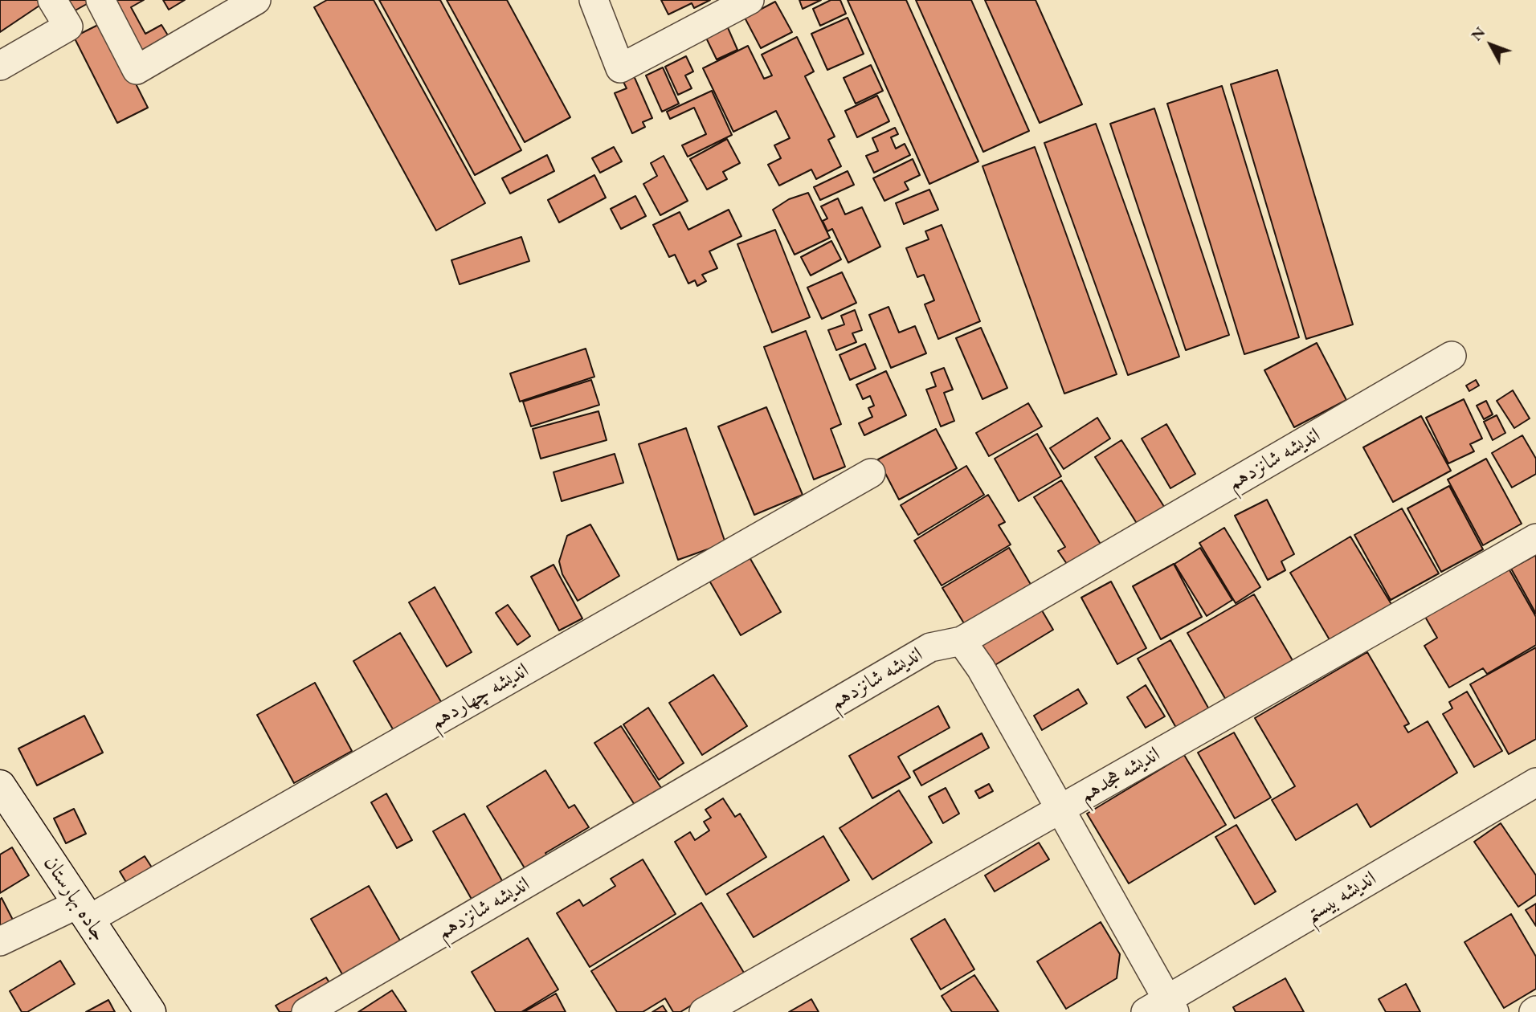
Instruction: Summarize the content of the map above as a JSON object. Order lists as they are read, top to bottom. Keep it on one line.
{"streets":{"street":["اندیشه شانزدهم","اندیشه چهاردهم","اندیشه هجدهم","اندیشه بیستم","جاده بهارستان"]},"crossings":[["اندیشه چهاردهم","جاده بهارستان"]],"north":"top left"}
